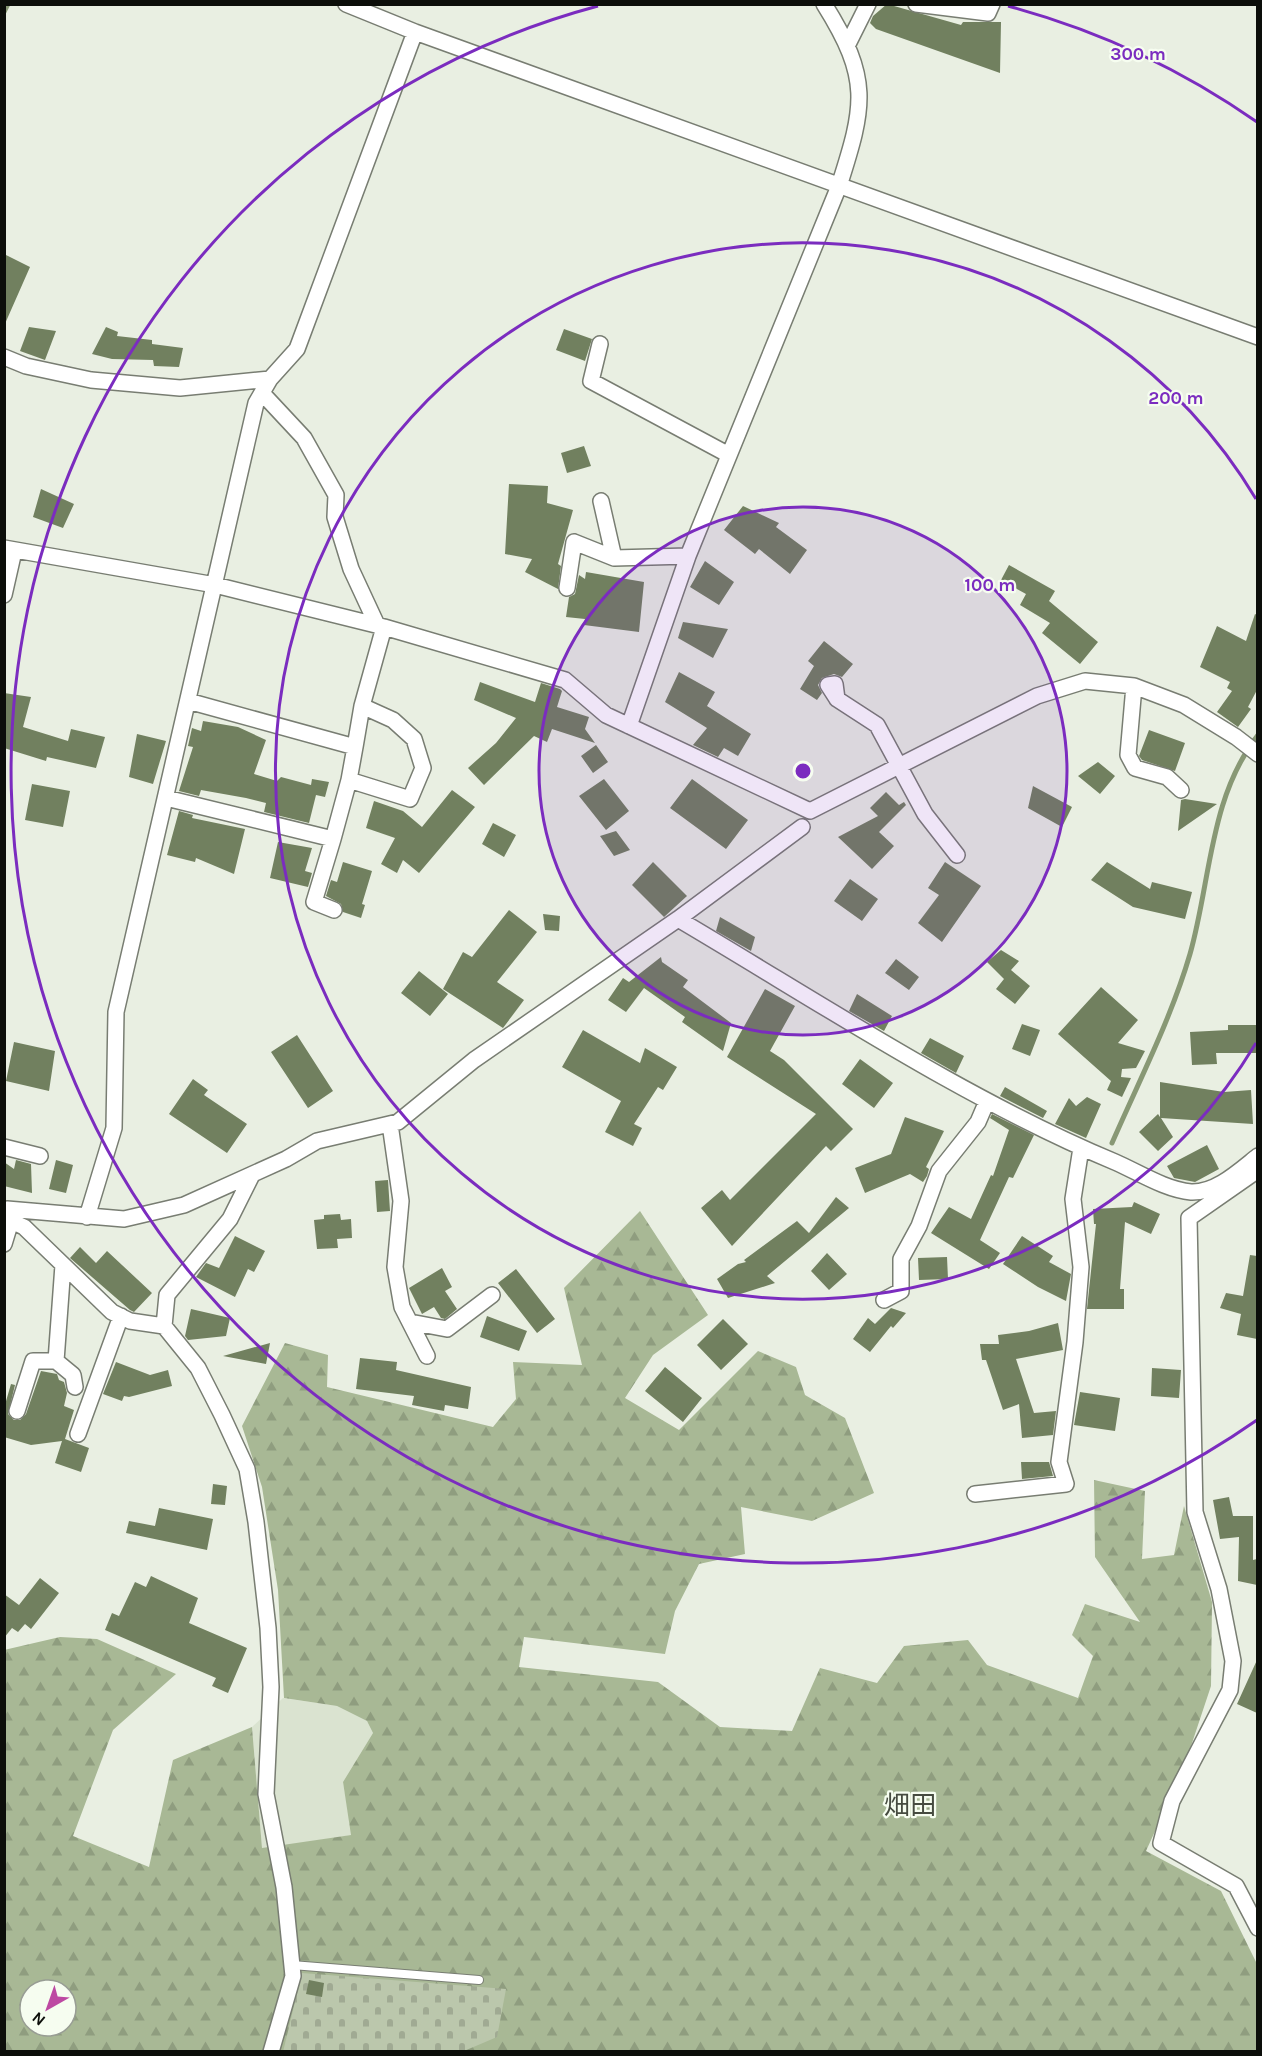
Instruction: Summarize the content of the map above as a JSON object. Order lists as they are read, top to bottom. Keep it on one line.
{"districts":["畑田"],"north":"bottom left","rings":["300 m","200 m","100 m"]}
